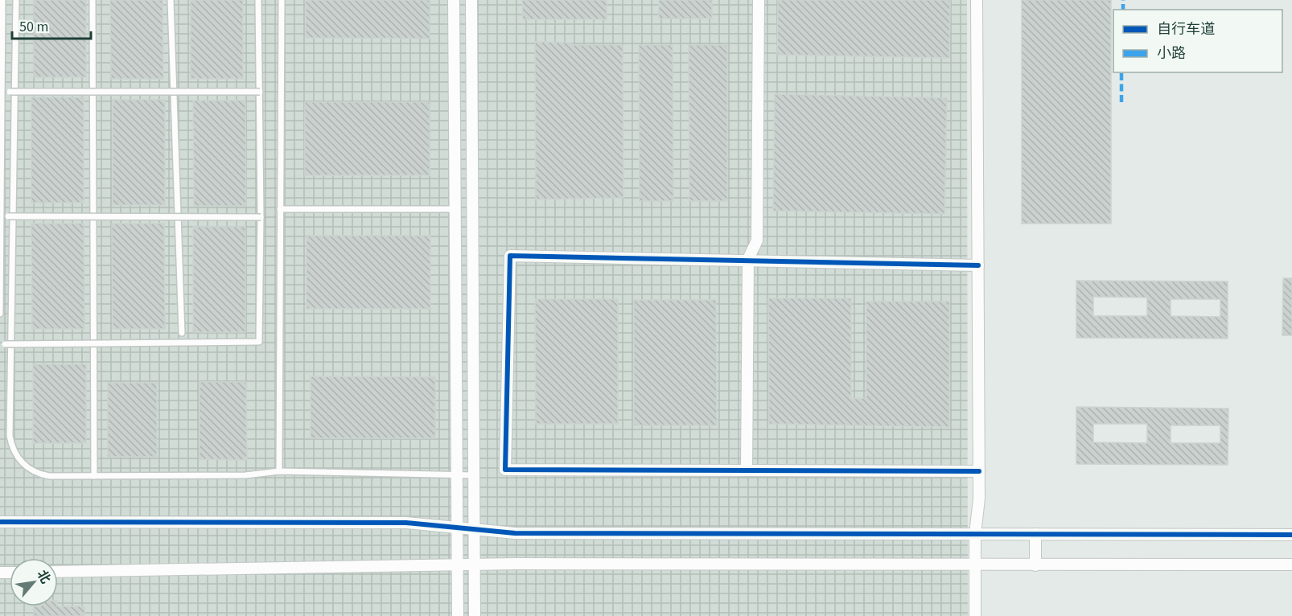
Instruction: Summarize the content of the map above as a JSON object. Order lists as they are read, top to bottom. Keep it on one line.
{"legend":["自行车道","小路"],"scale_bar":"50 m","north":"top right"}
